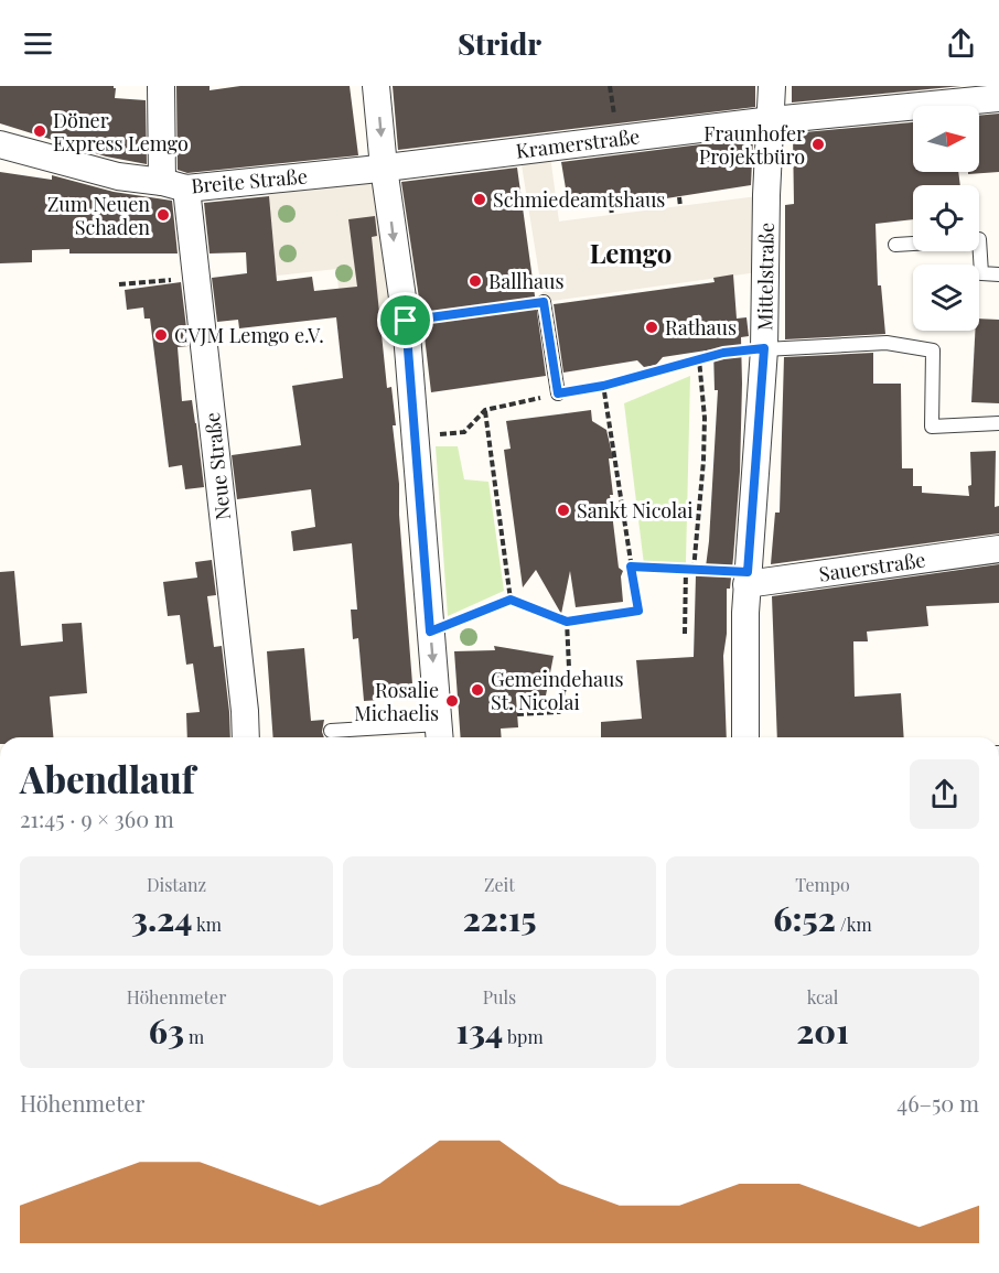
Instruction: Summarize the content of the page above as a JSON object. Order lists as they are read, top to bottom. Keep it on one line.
{"streets":{"street":["Kramerstraße","Breite Straße","Mittelstraße","Neue Straße","Sauerstraße"]},"crossings":[["Kramerstraße","Breite Straße"],["Kramerstraße","Mittelstraße"],["Breite Straße","Neue Straße"],["Mittelstraße","Sauerstraße"]],"districts":["Lemgo"],"places":["Döner Express Lemgo","Fraunhofer Projektbüro","Schmiedeamtshaus","Zum Neuen Schaden","Ballhaus","Rathaus","CVJM Lemgo e.V.","Sankt Nicolai","Gemeindehaus St. Nicolai","Rosalie Michaelis"],"north":"right","page":{"header":"Stridr","heading":["Abendlauf","21:45 · 9 × 360 m"],"stats":[["Distanz","3.24 km"],["Zeit","22:15"],["Tempo","6:52 /km"],["Höhenmeter","63 m"],["Puls","134 bpm"],["kcal","201"]],"chart":["Höhenmeter","46–50 m"]}}
